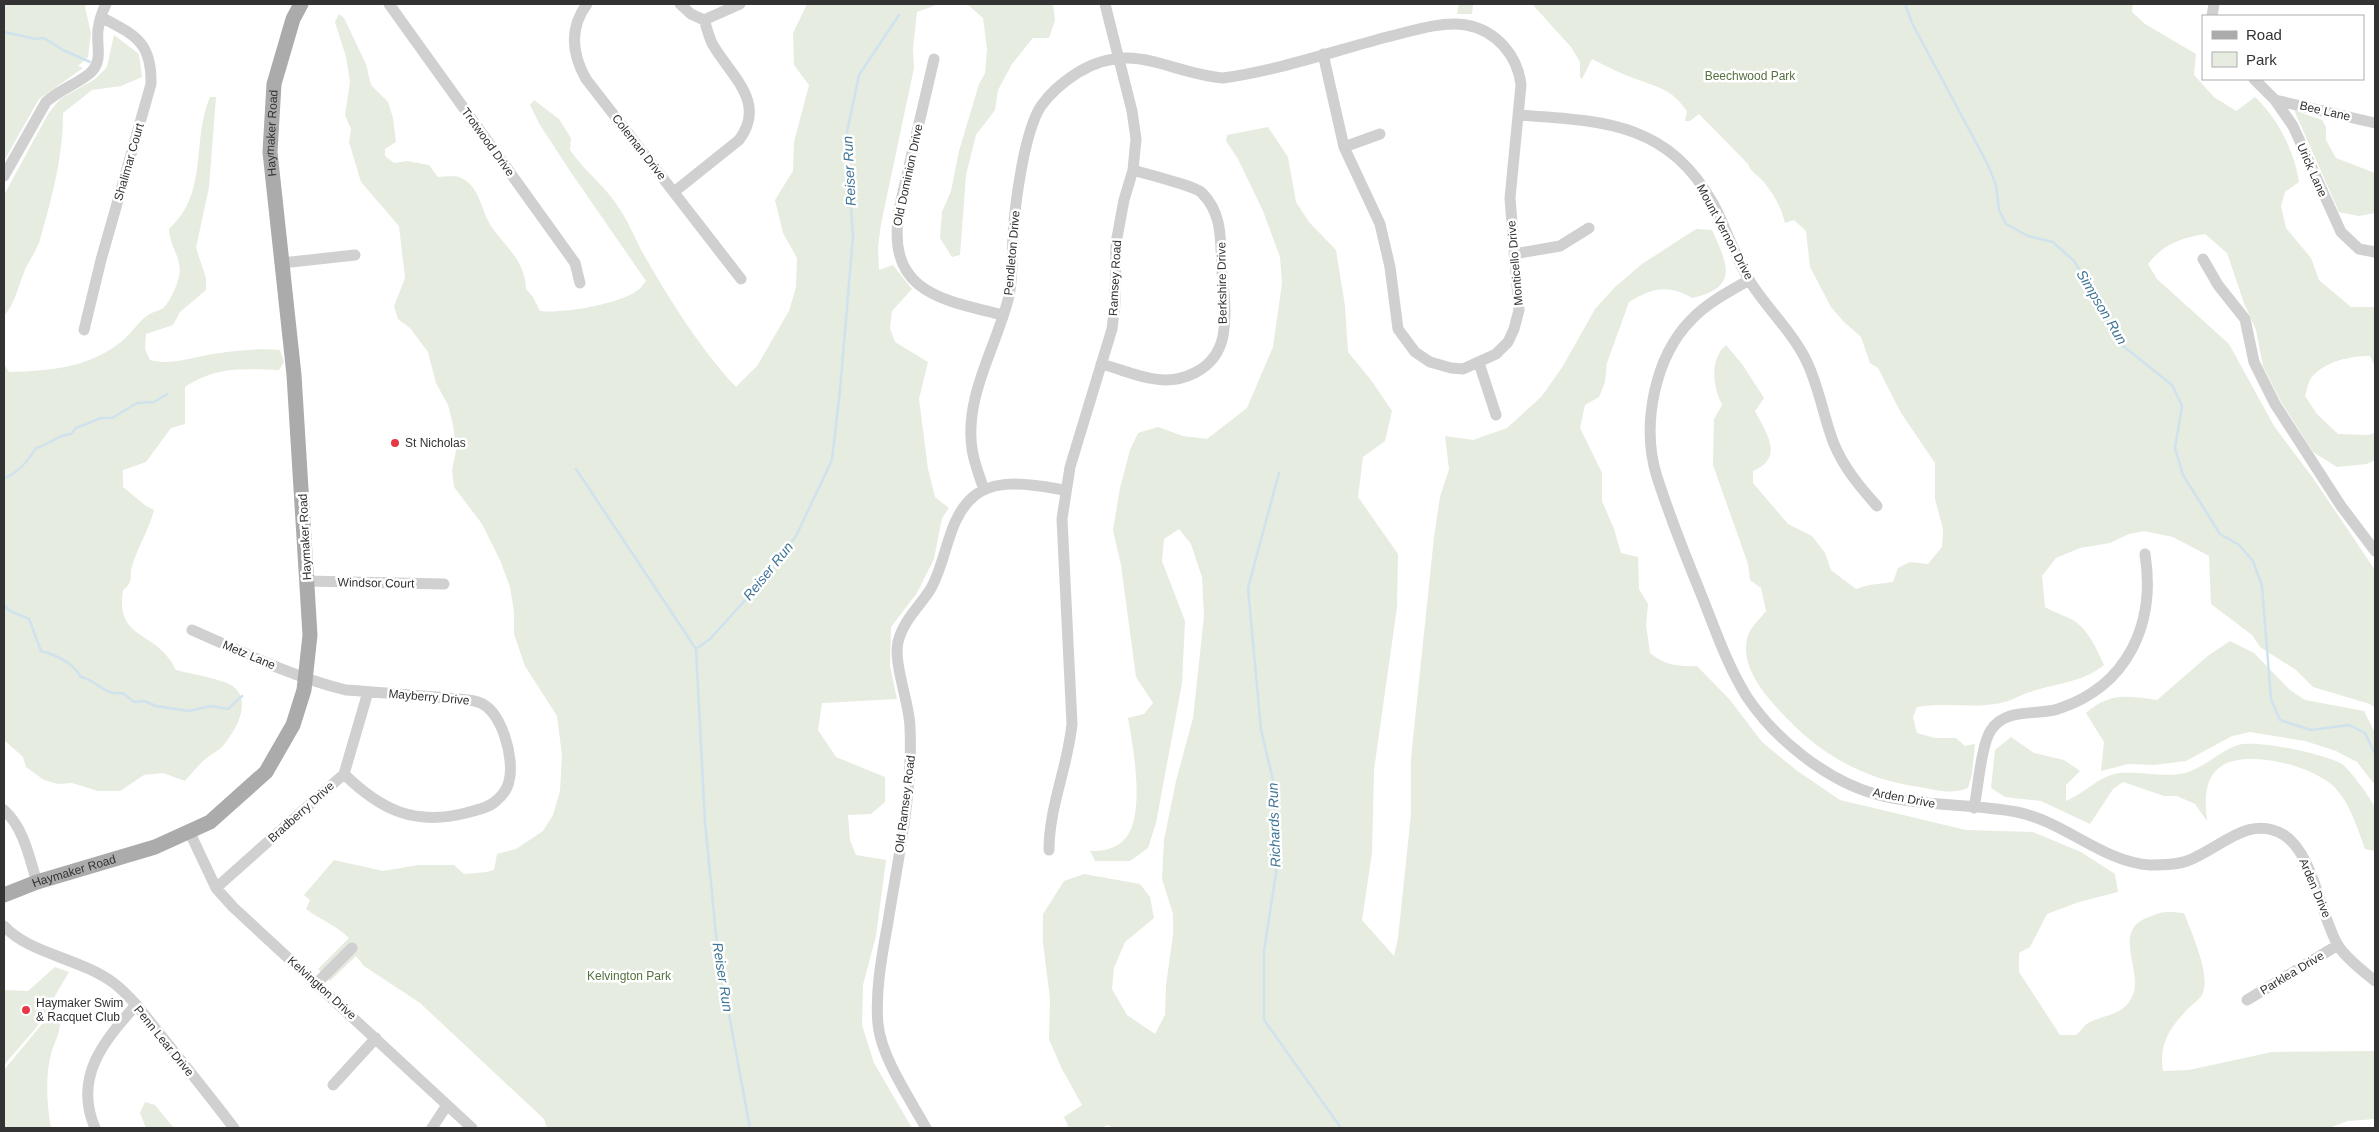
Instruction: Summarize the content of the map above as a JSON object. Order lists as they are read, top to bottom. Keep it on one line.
{"streets":{"main road":["Haymaker Road"],"street":["Bee Lane","Trotwood Drive","Coleman Drive","Shalimar Court","Urick Lane","Old Dominion Drive","Mount Vernon Drive","Pendleton Drive","Monticello Drive","Ramsey Road","Berkshire Drive","Windsor Court","Metz Lane","Mayberry Drive","Arden Drive","Old Ramsey Road","Bradberry Drive","Parklea Drive","Kelvington Drive","Penn Lear Drive"]},"crossings":[["Bee Lane","Urick Lane"],["Haymaker Road","Windsor Court"],["Haymaker Road","Metz Lane"],["Haymaker Road","Mayberry Drive"],["Haymaker Road","Kelvington Drive"],["Old Dominion Drive","Pendleton Drive"],["Mount Vernon Drive","Monticello Drive"],["Mount Vernon Drive","Arden Drive"],["Pendleton Drive","Monticello Drive"],["Pendleton Drive","Ramsey Road"],["Pendleton Drive","Old Ramsey Road"],["Monticello Drive","Ramsey Road"],["Ramsey Road","Berkshire Drive"],["Ramsey Road","Old Ramsey Road"],["Metz Lane","Mayberry Drive"],["Mayberry Drive","Bradberry Drive"],["Arden Drive","Parklea Drive"],["Bradberry Drive","Kelvington Drive"]],"water":["Reiser Run","Simpson Run","Richards Run"],"parks":["Beechwood Park","Kelvington Park"],"places":["St Nicholas","Haymaker Swim & Racquet Club"],"legend":["Road","Park"]}
